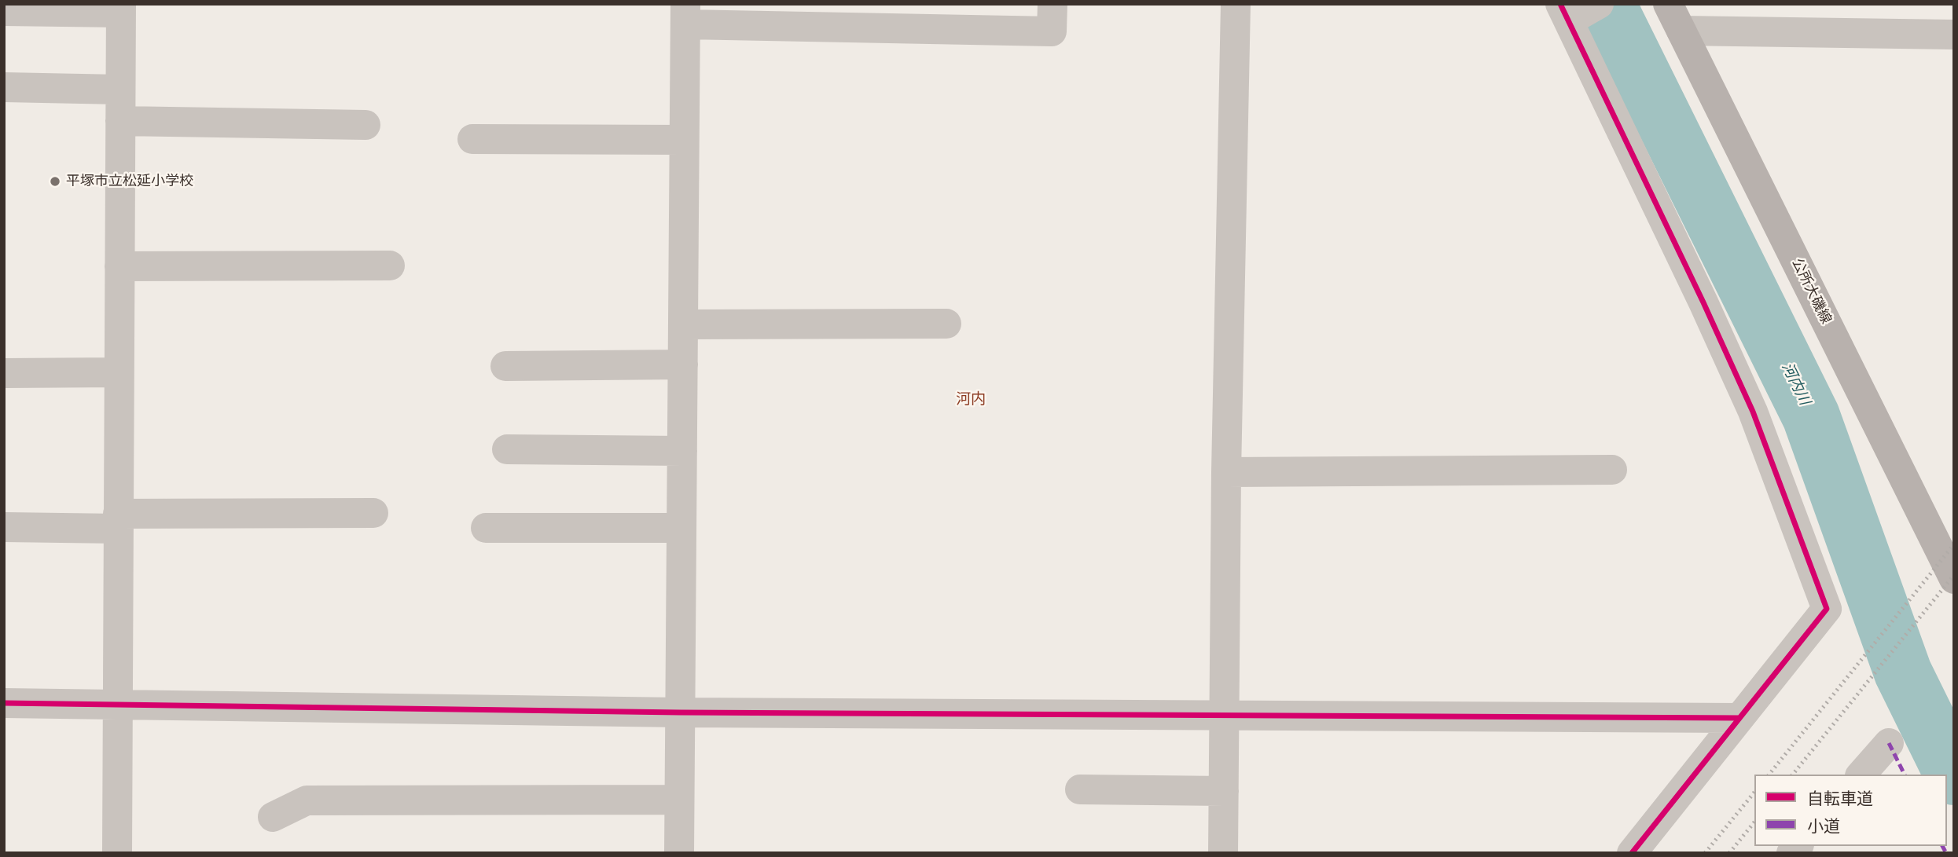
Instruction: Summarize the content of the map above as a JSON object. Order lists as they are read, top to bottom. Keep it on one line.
{"streets":{"main road":["公所大磯線"]},"districts":["河内"],"water":["河内川"],"places":["平塚市立松延小学校"],"legend":["自転車道","小道"]}
